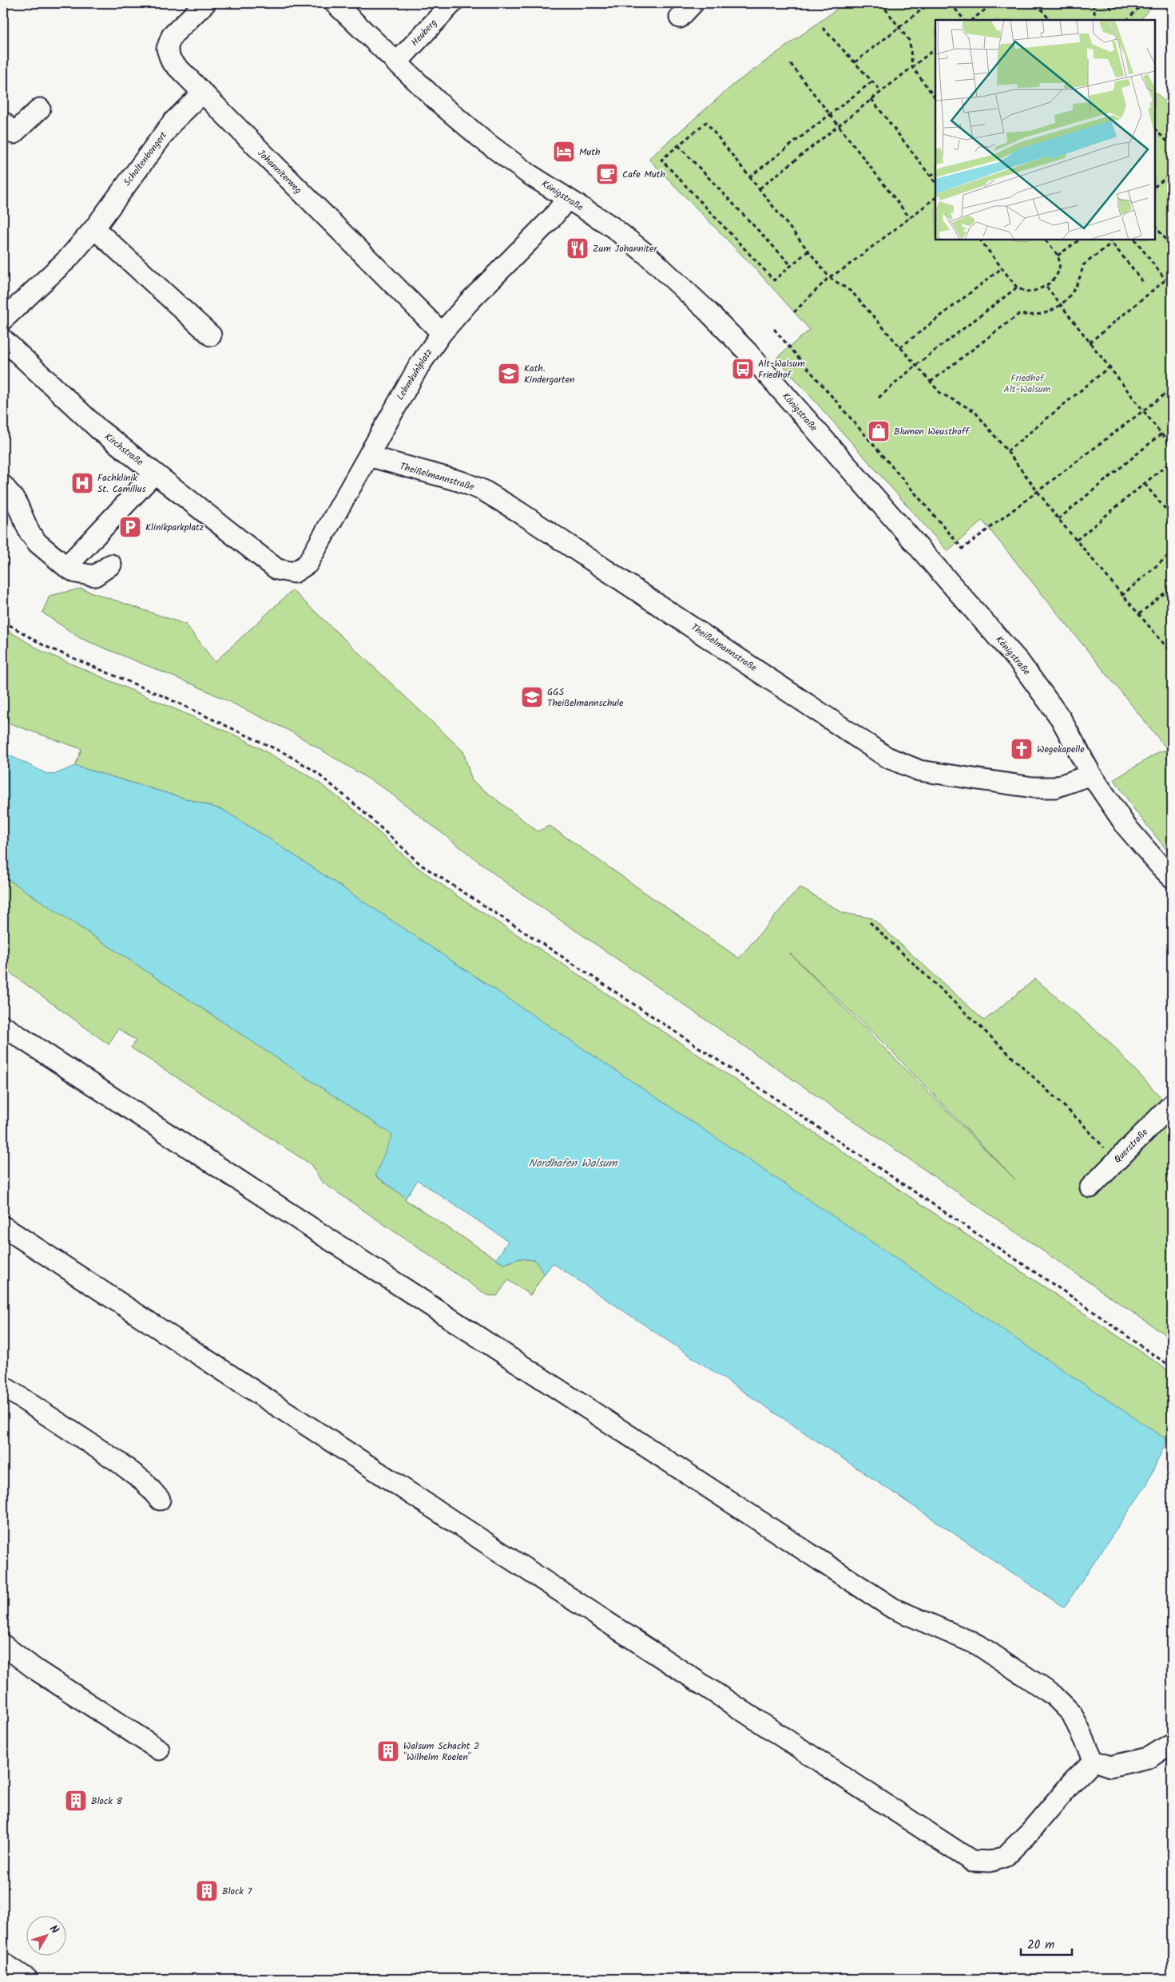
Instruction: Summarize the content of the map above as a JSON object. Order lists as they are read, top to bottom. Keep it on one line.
{"streets":{"street":["Heuberg","Scholtenbongert","Johanniterweg","Königstraße","Lehmkuhlplatz","Kirchstraße","Theißelmannstraße","Querstraße"]},"crossings":[["Heuberg","Königstraße"],["Scholtenbongert","Johanniterweg"],["Johanniterweg","Lehmkuhlplatz"],["Königstraße","Lehmkuhlplatz"],["Königstraße","Theißelmannstraße"],["Lehmkuhlplatz","Kirchstraße"],["Lehmkuhlplatz","Theißelmannstraße"]],"water":["Nordhafen Walsum"],"parks":["Friedhof Alt-Walsum"],"places":{"hotel":["Muth"],"cafe":["Cafe Muth"],"restaurant":["Zum Johanniter"],"bus stop":["Alt-Walsum Friedhof"],"school or university":["Kath. Kindergarten","GGS Theißelmannschule"],"shop":["Blumen Weusthoff"],"hospital":["Fachklinik St. Camillus"],"parking":["Klinikparkplatz"],"church":["Wegekapelle"],"building":["Walsum Schacht 2 \"Wilhelm Roelen\"","Block 8","Block 7"]},"scale_bar":"20 m","north":"top right"}
